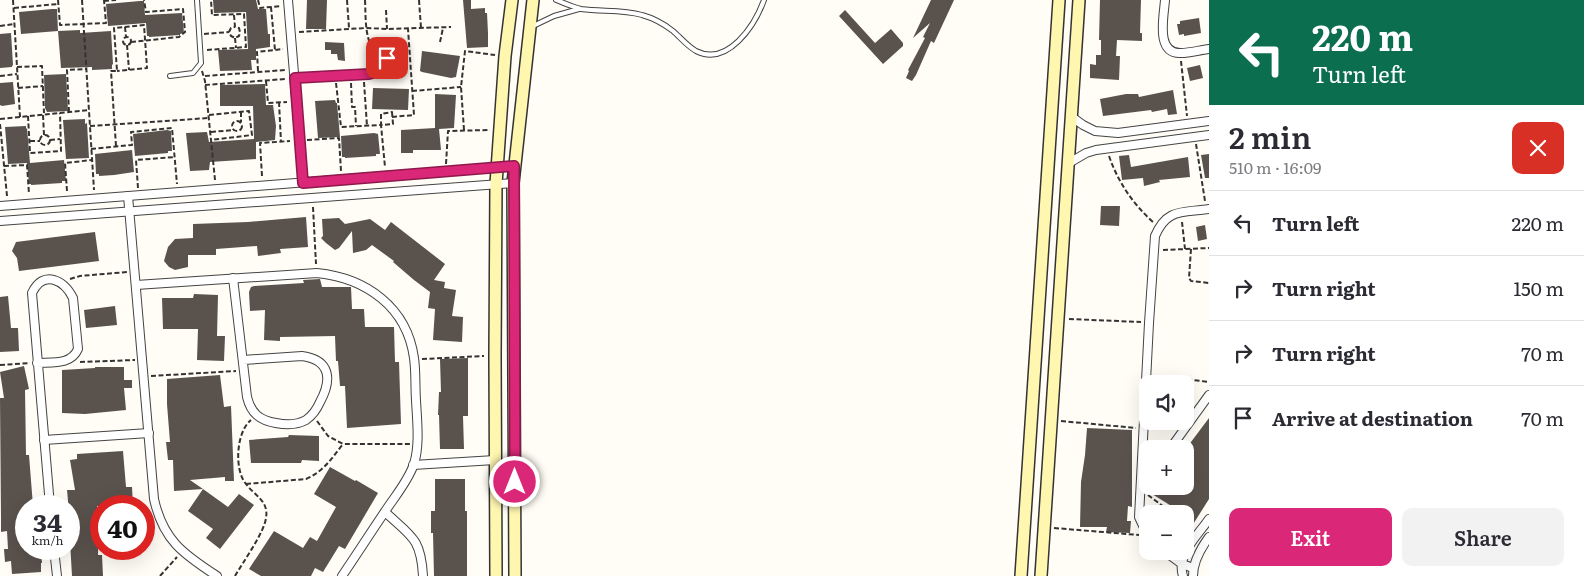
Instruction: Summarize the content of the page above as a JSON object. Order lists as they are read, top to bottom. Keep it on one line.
{"page":{"turn":["220 m","Turn left"],"heading":["2 min","510 m · 16:09"],"list":[{"name":"Turn left","value":"220 m"},{"name":"Turn right","value":"150 m"},{"name":"Turn right","value":"70 m"},{"name":"Arrive at destination","value":"70 m"}],"map_buttons":["+","−"],"speed":"34 km/h","limit":"40","buttons":["Exit","Share"]}}
